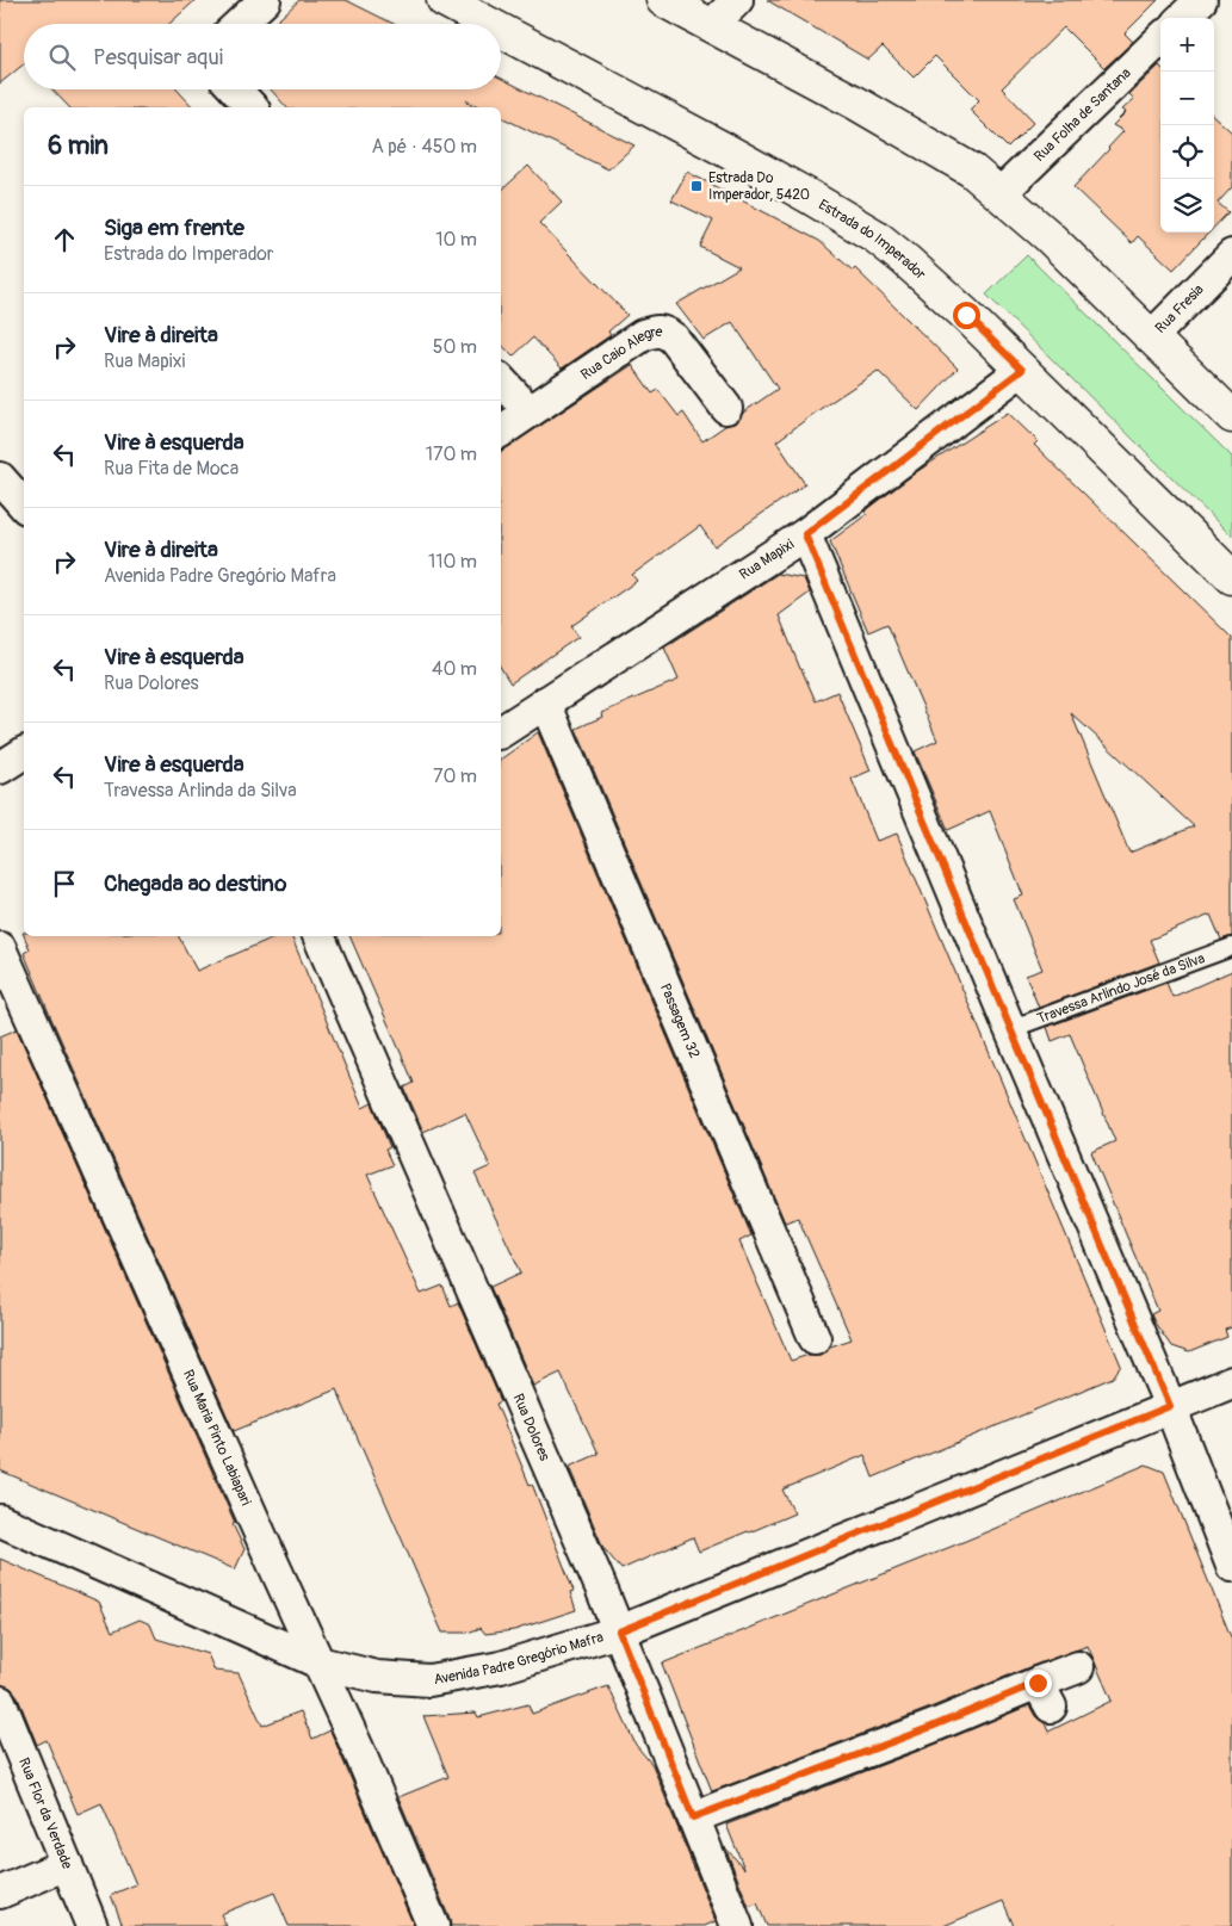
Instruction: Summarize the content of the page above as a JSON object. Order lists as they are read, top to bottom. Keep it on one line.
{"streets":{"main road":["Estrada do Imperador"],"street":["Rua Folha de Santana","Rua Fresia","Rua Caio Alegre","Rua Mapixi","Passagem 32","Rua Dolores","Rua Maria Pinto Labiapari","Avenida Padre Gregório Mafra","Rua Flor da Verdade"],"lane":["Travessa Arlindo José da Silva"]},"crossings":[["Estrada do Imperador","Rua Mapixi"],["Rua Mapixi","Passagem 32"],["Rua Dolores","Avenida Padre Gregório Mafra"],["Rua Maria Pinto Labiapari","Avenida Padre Gregório Mafra"]],"places":{"transit":["Estrada Do Imperador, 5420"]},"page":{"map_buttons":["+","−"],"search":"Pesquisar aqui","heading":["6 min","A pé · 450 m"],"list":[["Siga em frente","Estrada do Imperador","10 m"],["Vire à direita","Rua Mapixi","50 m"],["Vire à esquerda","Rua Fita de Moca","170 m"],["Vire à direita","Avenida Padre Gregório Mafra","110 m"],["Vire à esquerda","Rua Dolores","40 m"],["Vire à esquerda","Travessa Arlinda da Silva","70 m"],"Chegada ao destino"]}}
